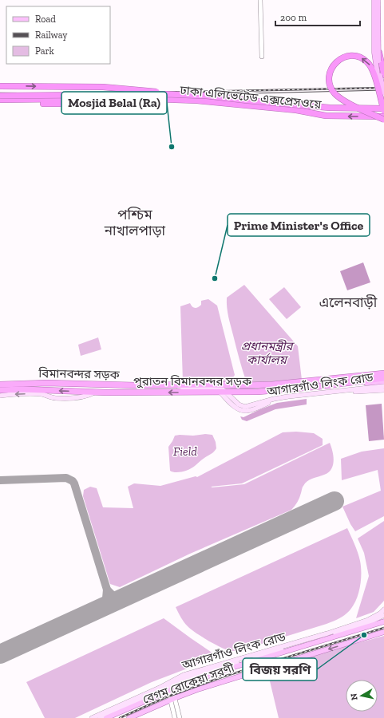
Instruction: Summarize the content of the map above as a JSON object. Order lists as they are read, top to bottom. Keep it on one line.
{"streets":{"highway":["ঢাকা এলিভেটেড এক্সপ্রেসওয়ে","বিমানবন্দর সড়ক","পুরাতন বিমানবন্দর সড়ক"],"main road":["আগারগাঁও লিংক রোড","বেগম রোকেয়া সরণী"]},"crossings":[["বিমানবন্দর সড়ক","পুরাতন বিমানবন্দর সড়ক"],["বিমানবন্দর সড়ক","আগারগাঁও লিংক রোড"],["পুরাতন বিমানবন্দর সড়ক","আগারগাঁও লিংক রোড"],["আগারগাঁও লিংক রোড","বেগম রোকেয়া সরণী"]],"one_way":["পুরাতন বিমানবন্দর সড়ক"],"districts":["পশ্চিম নাখালপাড়া","এলেনবাড়ী"],"parks":["প্রধানমন্ত্রীর কার্যালয়","Field"],"places":["Mosjid Belal (Ra)","Prime Minister's Office","বিজয় সরণি"],"legend":["Road","Railway","Park"],"scale_bar":"200 m","north":"left"}
